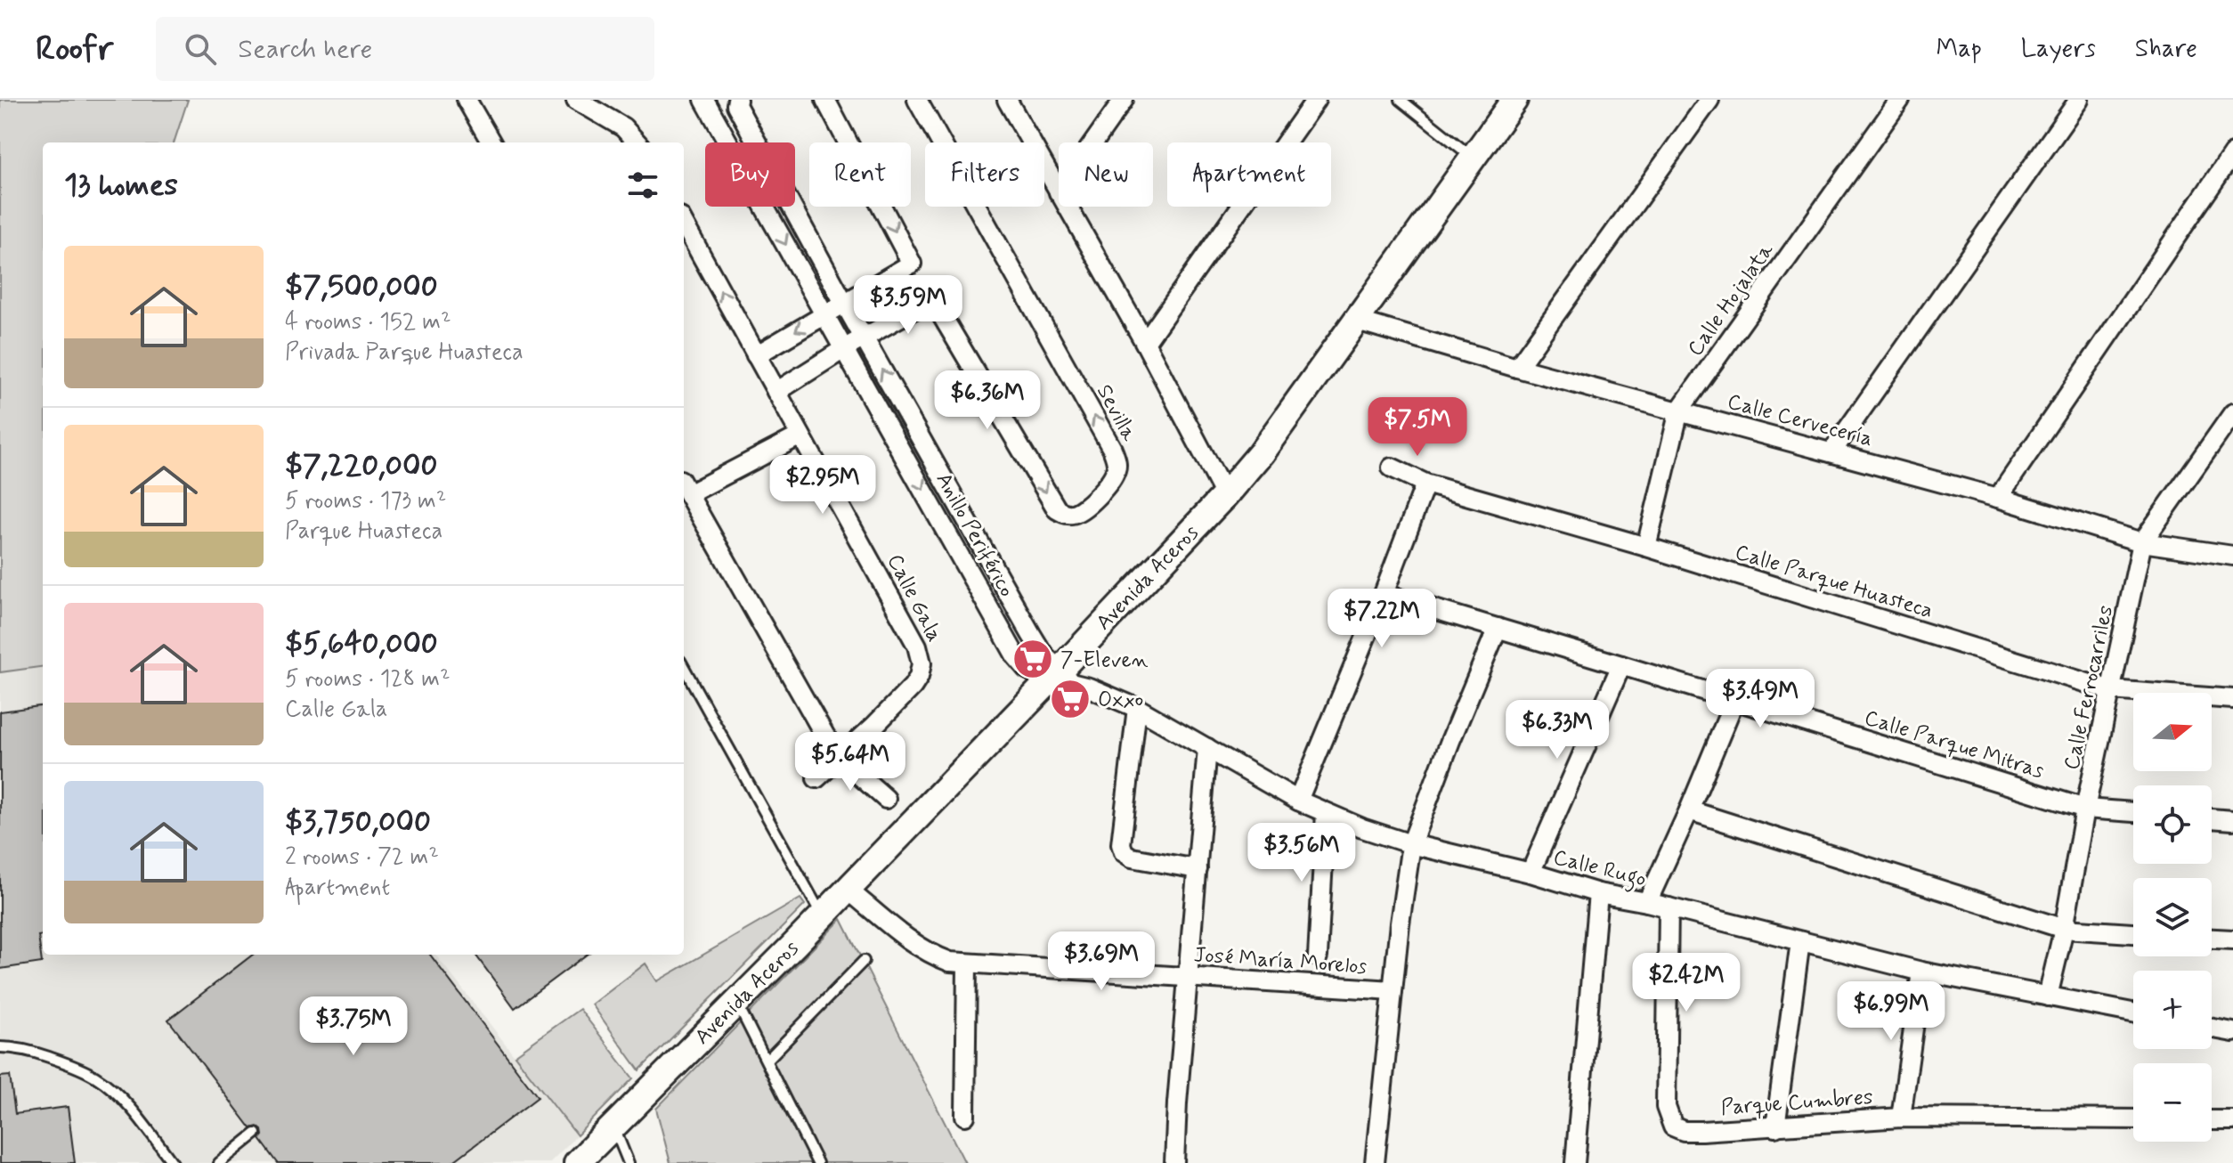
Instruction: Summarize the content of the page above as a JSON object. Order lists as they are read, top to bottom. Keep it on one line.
{"streets":{"street":["Calle Hojalata","Sevilla","Calle Cervecería","Anillo Periférico","Avenida Aceros","Calle Parque Huasteca","Calle Gala","Calle Ferrocarriles","Calle Parque Mitras","Calle Rugo","José María Morelos","Parque Cumbres"]},"crossings":[["Calle Hojalata","Calle Cervecería"],["Calle Hojalata","Calle Parque Huasteca"],["Sevilla","Anillo Periférico"],["Calle Cervecería","Avenida Aceros"],["Calle Cervecería","Calle Ferrocarriles"],["Anillo Periférico","Avenida Aceros"],["Anillo Periférico","Calle Rugo"],["Avenida Aceros","Calle Rugo"],["Avenida Aceros","José María Morelos"],["Calle Parque Huasteca","Calle Ferrocarriles"],["Calle Ferrocarriles","Calle Parque Mitras"],["Calle Ferrocarriles","Calle Rugo"],["Calle Rugo","Parque Cumbres"]],"places":{"supermarket":["7-Eleven","Oxxo"]},"north":"right","page":{"header":"Roofr","search":"Search here","nav":["Map","Layers","Share"],"chip":["Buy","Rent","Filters","New","Apartment"],"heading":"13 homes","list":[{"name":"$7,500,000","note":"4 rooms · 152 m² · Privada Parque Huasteca"},{"name":"$7,220,000","note":"5 rooms · 173 m² · Parque Huasteca"},{"name":"$5,640,000","note":"5 rooms · 128 m² · Calle Gala"},{"name":"$3,750,000","note":"2 rooms · 72 m² · Apartment"}],"price":["$3.59M","$6.36M","$7.5M","$2.95M","$7.22M","$3.49M","$6.33M","$5.64M","$3.56M","$3.69M","$2.42M","$6.99M","$3.75M"],"map_buttons":["+","−"]}}
